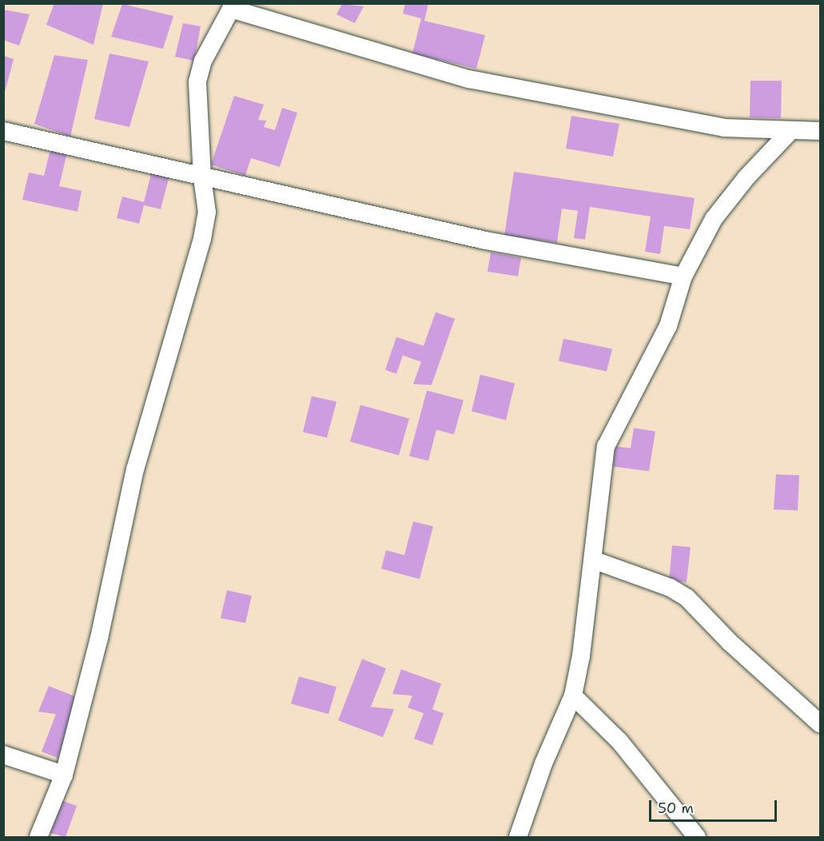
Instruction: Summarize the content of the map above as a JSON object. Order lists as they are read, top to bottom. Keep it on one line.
{"scale_bar":"50 m"}
